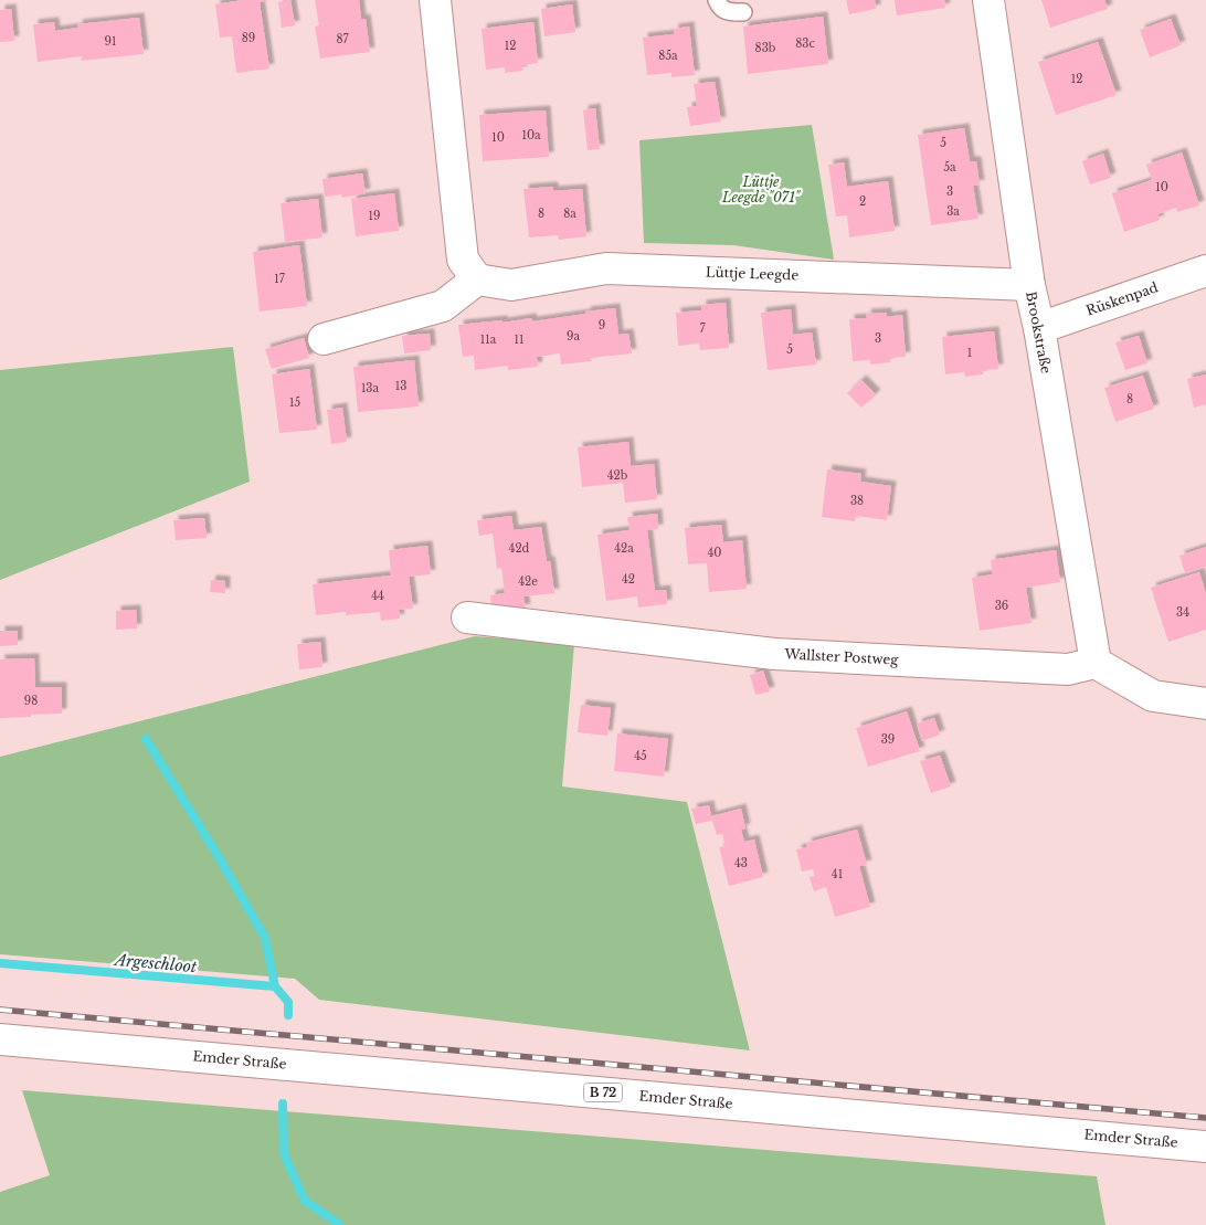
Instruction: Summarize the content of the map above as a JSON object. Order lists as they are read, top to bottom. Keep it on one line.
{"streets":{"street":["Lüttje Leegde","Rüskenpad","Brookstraße","Wallster Postweg","Emder Straße","B 72"]},"crossings":[["Lüttje Leegde","Brookstraße"],["Rüskenpad","Brookstraße"],["Brookstraße","Wallster Postweg"]],"water":["Argeschloot"],"parks":["Lüttje Leegde \"071\""],"house_numbers":["89","87","91","83c","12","83b","85a","12","10a","10","5","5a","10","3","2","3a","8","8a","19","17","9","7","9a","3","11a","11","5","1","13","13a","8","15","42b","38","42d","42a","40","42","42e","44","36","34","98","39","45","43","41"]}
